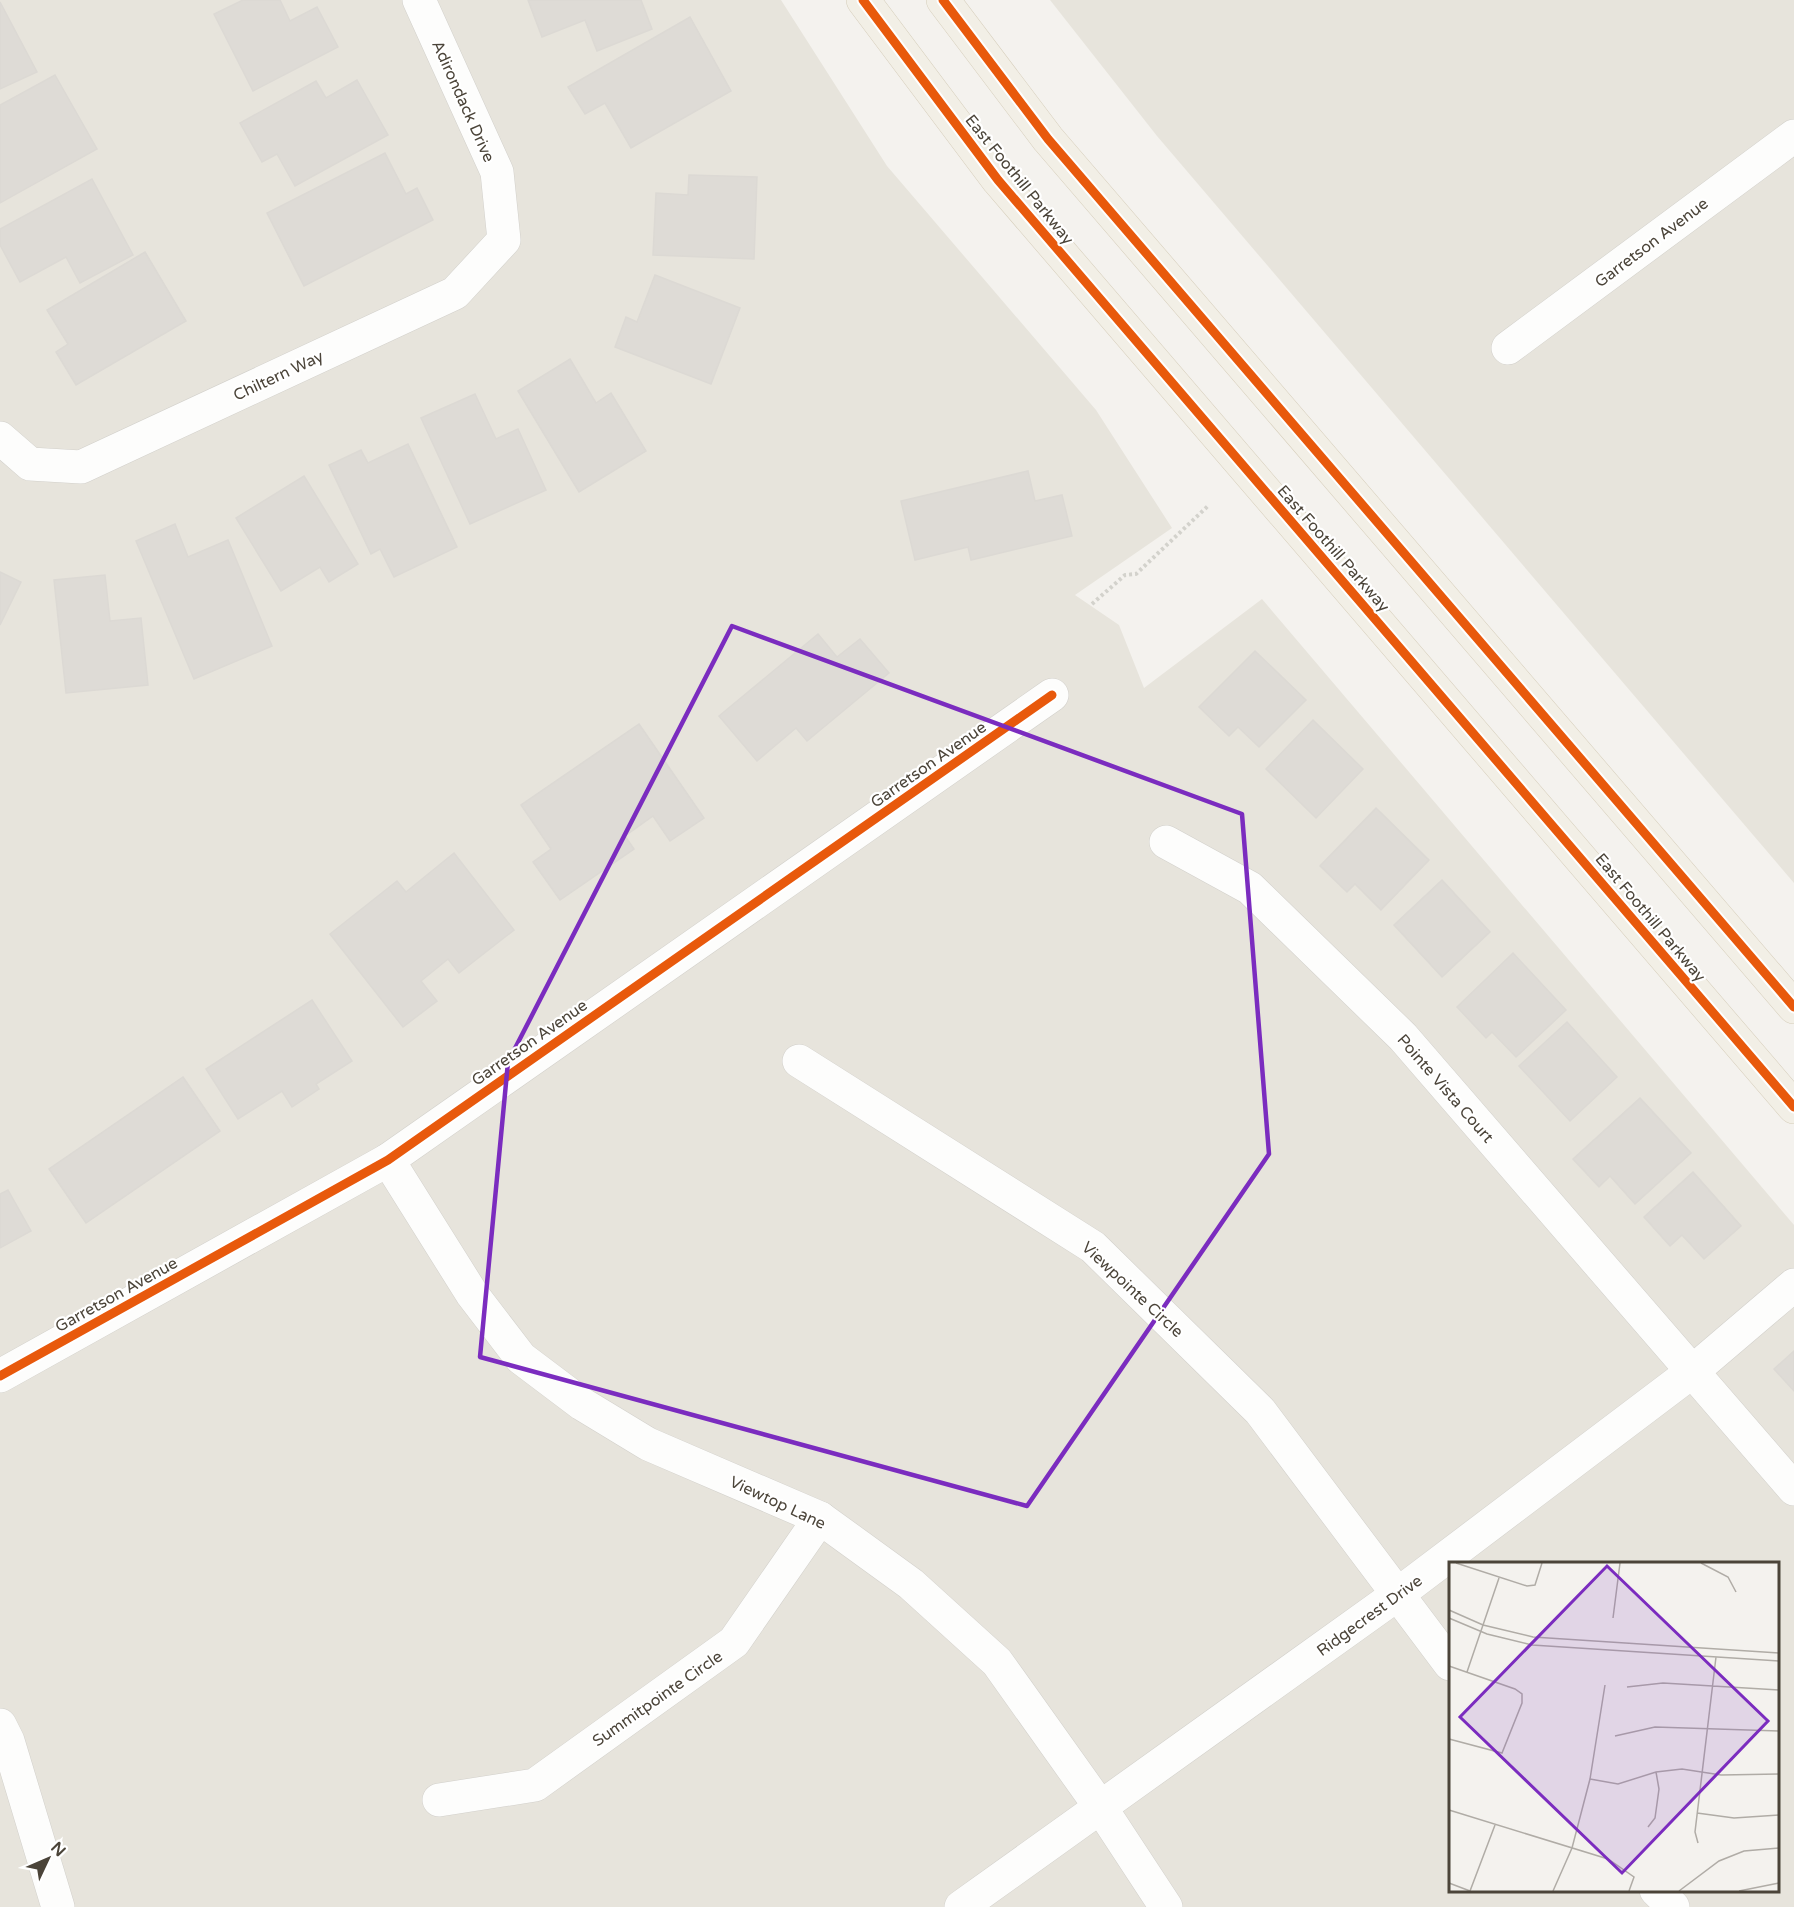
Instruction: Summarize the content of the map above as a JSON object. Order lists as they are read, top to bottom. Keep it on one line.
{"streets":{"main road":["East Foothill Parkway"],"street":["Adirondack Drive","Garretson Avenue","Chiltern Way","Pointe Vista Court","Viewpointe Circle","Viewtop Lane","Ridgecrest Drive","Summitpointe Circle"]},"crossings":[["Adirondack Drive","Chiltern Way"],["Garretson Avenue","Viewtop Lane"],["Pointe Vista Court","Ridgecrest Drive"],["Viewpointe Circle","Ridgecrest Drive"],["Viewtop Lane","Ridgecrest Drive"],["Viewtop Lane","Summitpointe Circle"]],"north":"top right"}
